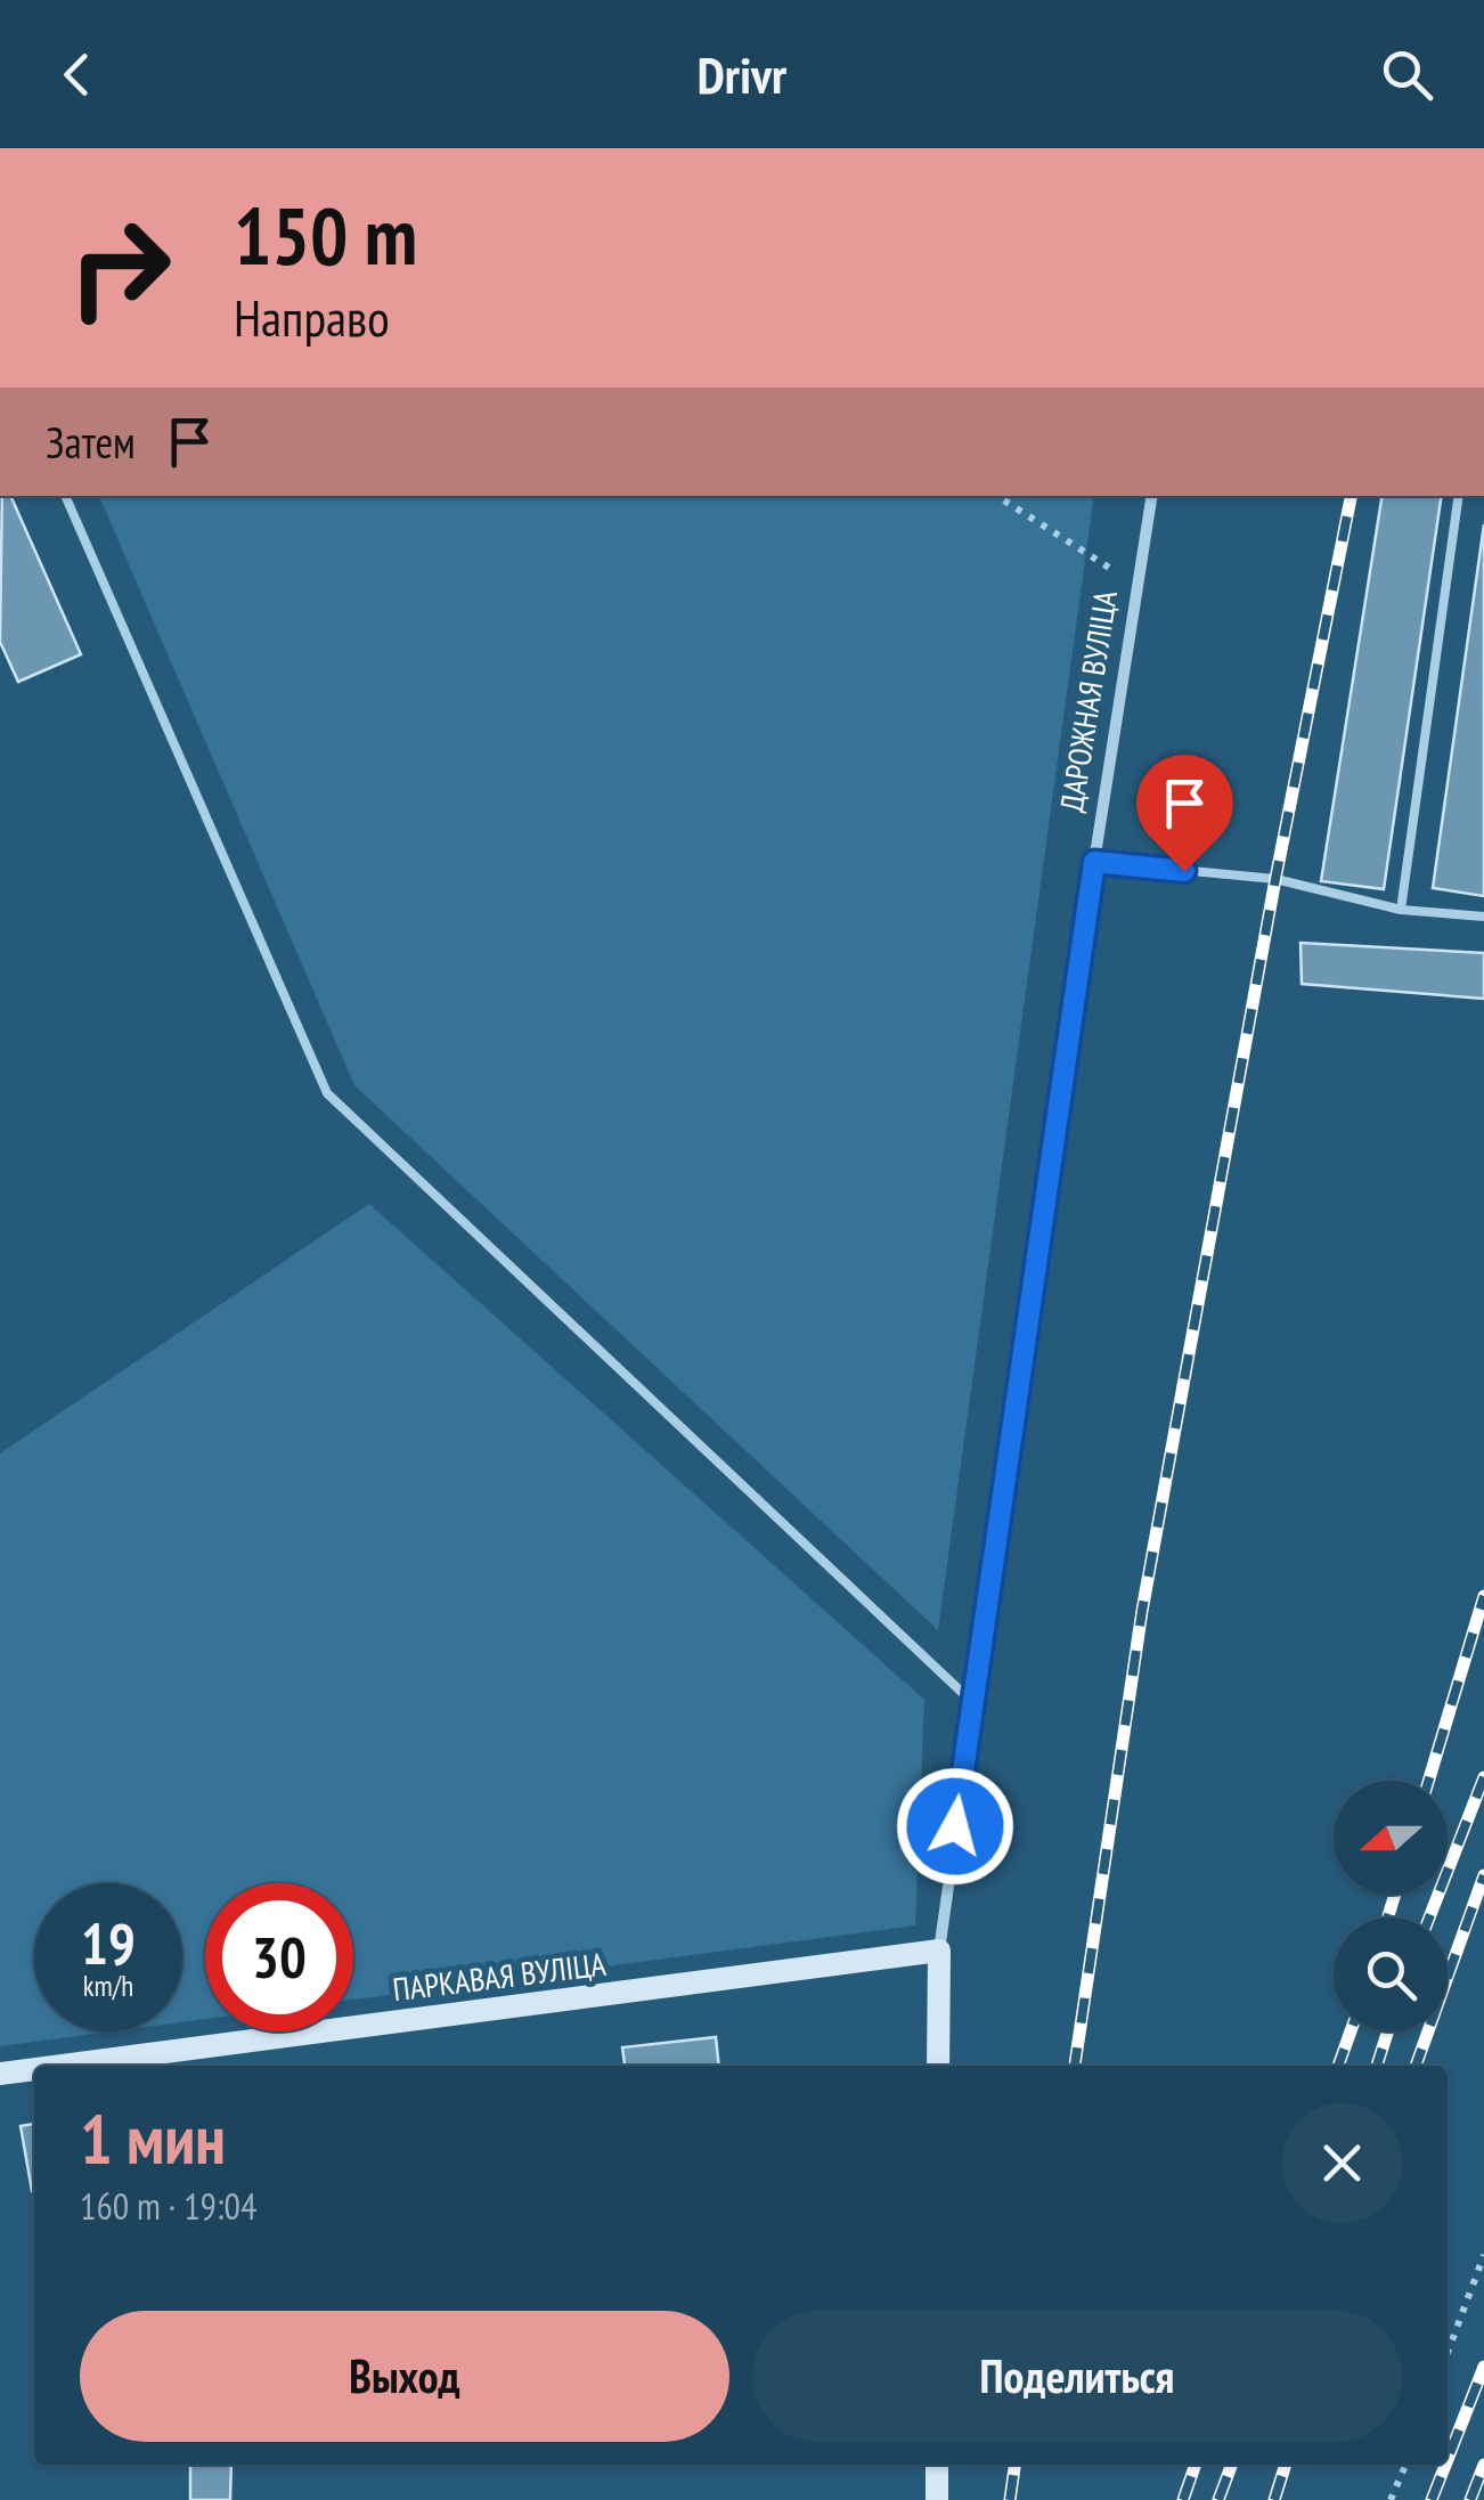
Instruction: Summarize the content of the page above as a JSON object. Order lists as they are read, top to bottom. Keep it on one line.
{"streets":{"street":["ДАРОЖНАЯ ВУЛІЦА","ПАРКАВАЯ ВУЛІЦА"]},"crossings":[["ДАРОЖНАЯ ВУЛІЦА","ПАРКАВАЯ ВУЛІЦА"]],"north":"left","page":{"header":"Drivr","turn":["150 m","Направо"],"then":"Затем","speed":"19 km/h","limit":"30","heading":["1 мин","160 m · 19:04"],"buttons":["Выход","Поделиться"]}}
